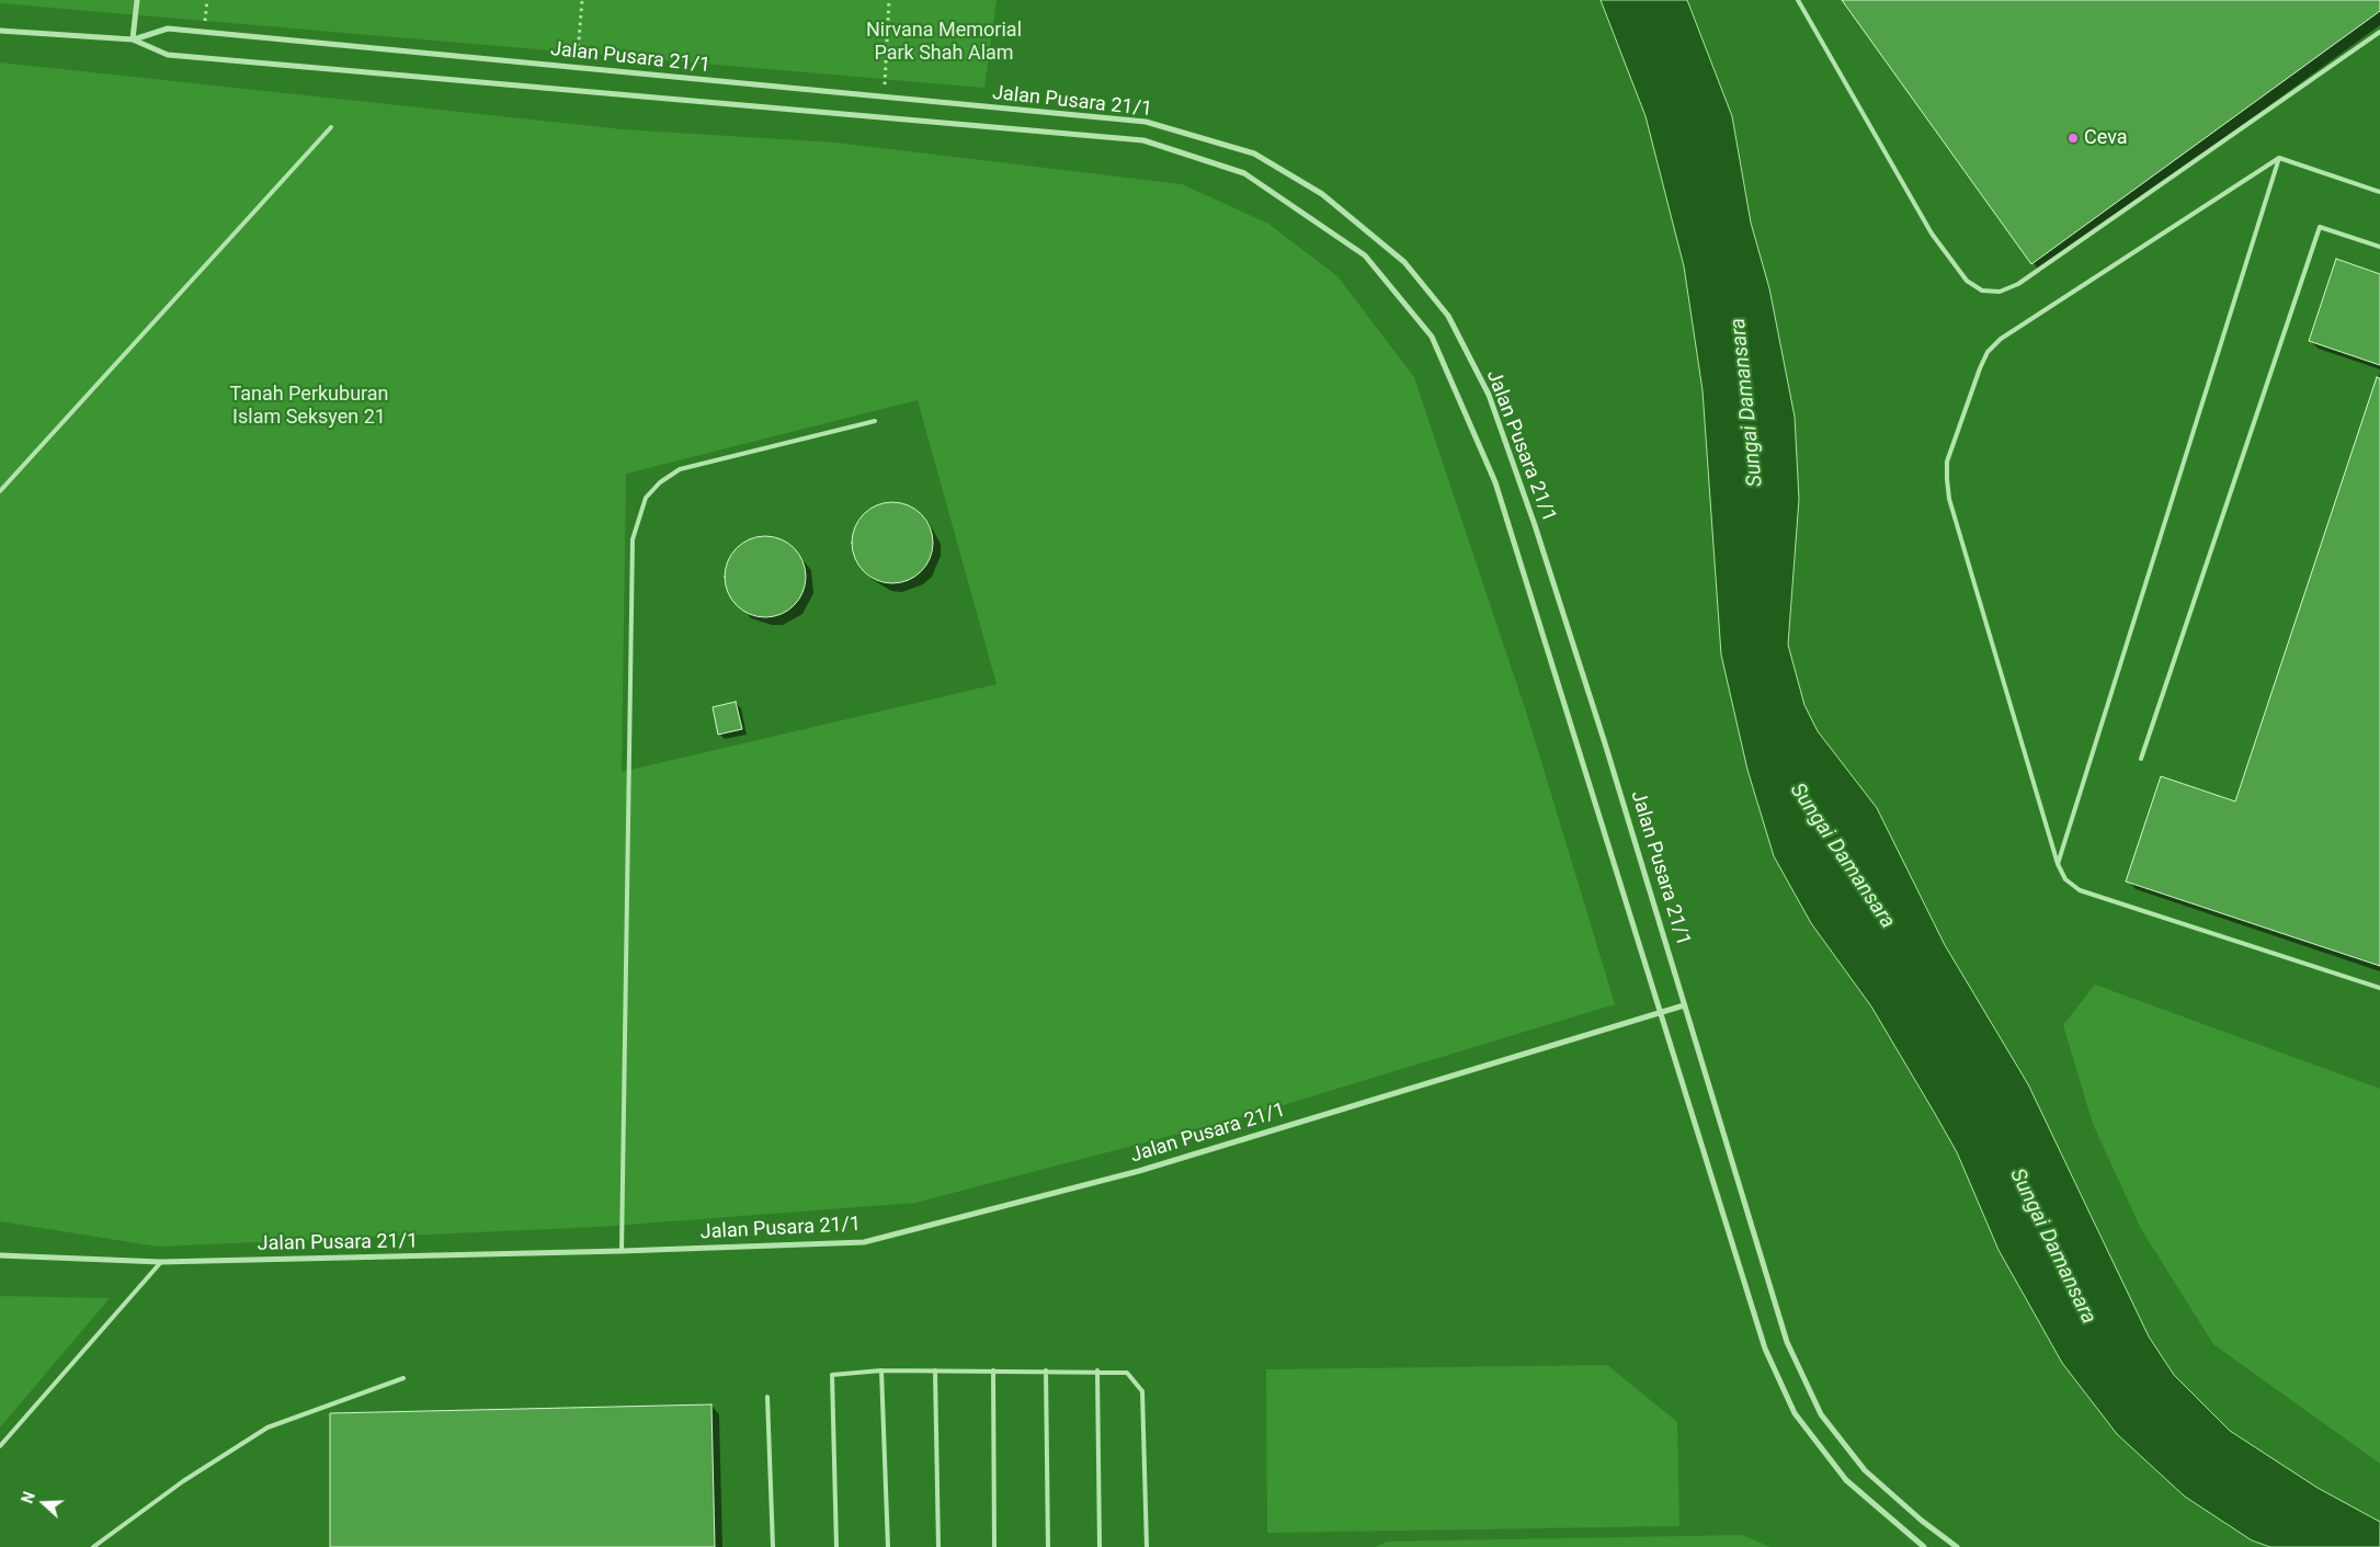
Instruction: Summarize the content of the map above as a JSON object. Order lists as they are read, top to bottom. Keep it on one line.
{"streets":{"street":["Jalan Pusara 21/1"]},"water":["Sungai Damansara"],"parks":["Nirvana Memorial Park Shah Alam","Tanah Perkuburan Islam Seksyen 21"],"places":["Ceva"],"north":"left"}
